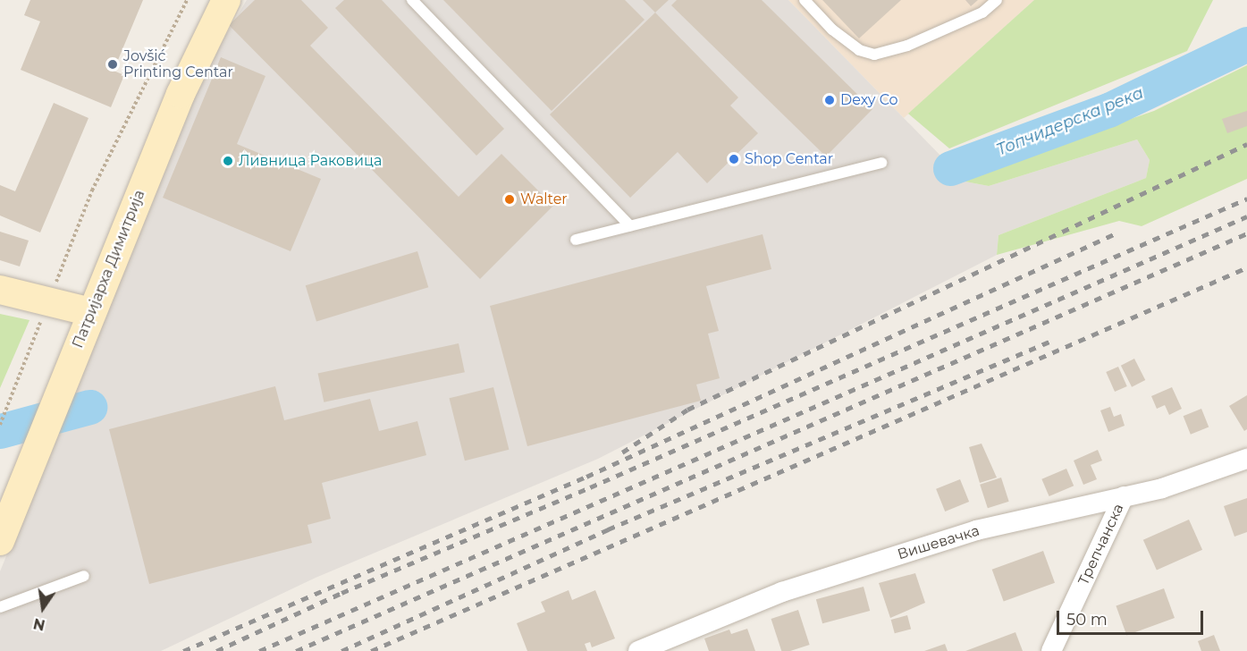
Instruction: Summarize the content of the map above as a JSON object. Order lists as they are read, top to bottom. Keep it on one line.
{"streets":{"main road":["Патријарха Димитрија"],"street":["Вишевачка","Трепчанска"]},"crossings":[["Вишевачка","Трепчанска"]],"water":["Топчидерска река"],"places":["Jovšić Printing Centar","Dexy Co","Shop Centar","Ливница Раковица","Walter"],"scale_bar":"50 m","north":"bottom"}
